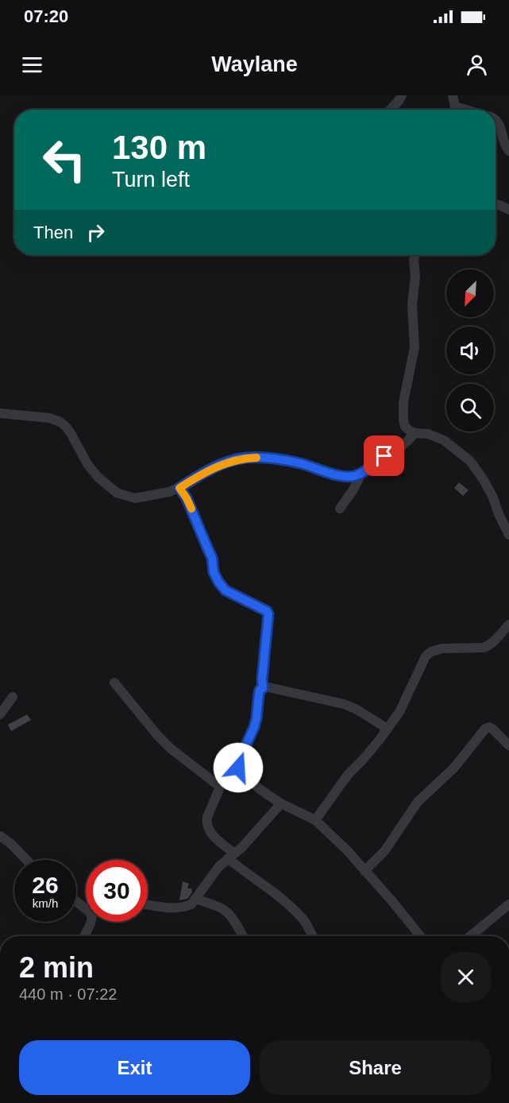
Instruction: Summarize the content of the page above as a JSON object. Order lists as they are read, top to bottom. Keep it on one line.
{"north":"bottom left","page":{"status":"07:20","header":"Waylane","turn":["130 m","Turn left"],"then":"Then","speed":"26 km/h","limit":"30","heading":["2 min","440 m · 07:22"],"buttons":["Exit","Share"]}}
